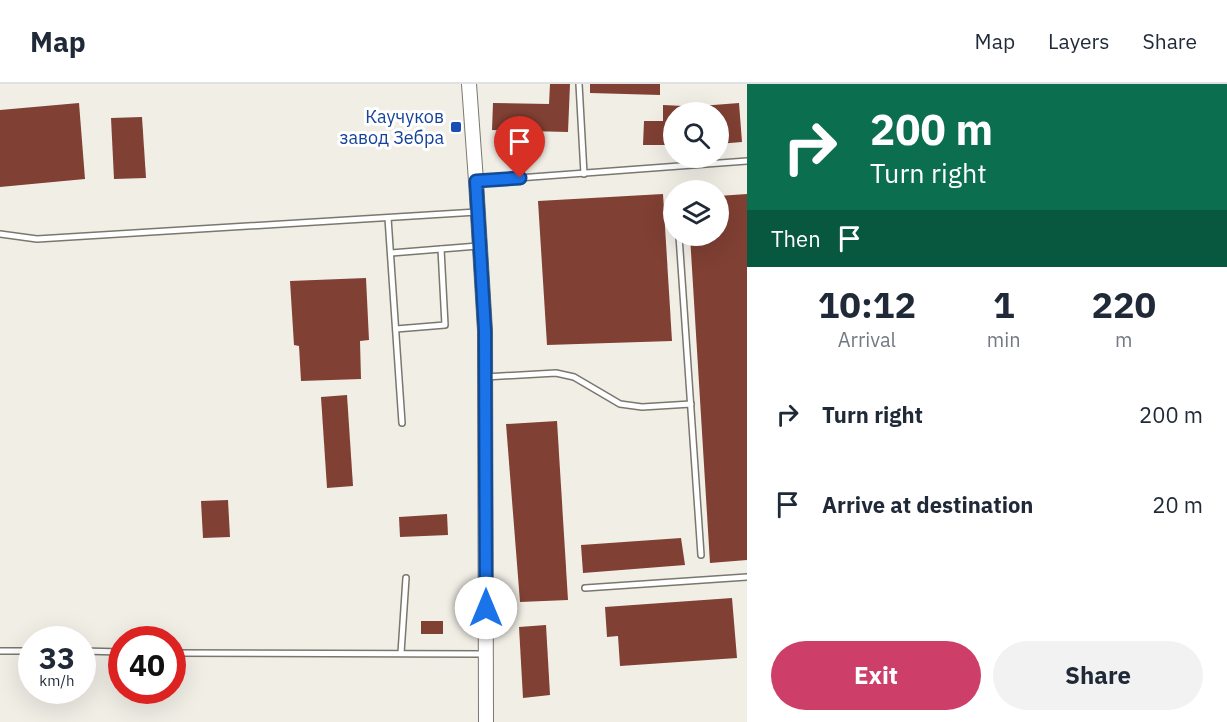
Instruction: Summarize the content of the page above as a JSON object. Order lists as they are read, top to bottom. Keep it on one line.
{"places":{"transit":["Каучуков завод Зебра"]},"page":{"header":"Map","nav":["Map","Layers","Share"],"turn":["200 m","Turn right"],"then":"Then","eta":["10:12","Arrival","1","min","220","m"],"list":[{"name":"Turn right","value":"200 m"},{"name":"Arrive at destination","value":"20 m"}],"speed":"33 km/h","limit":"40","buttons":["Exit","Share"]}}
